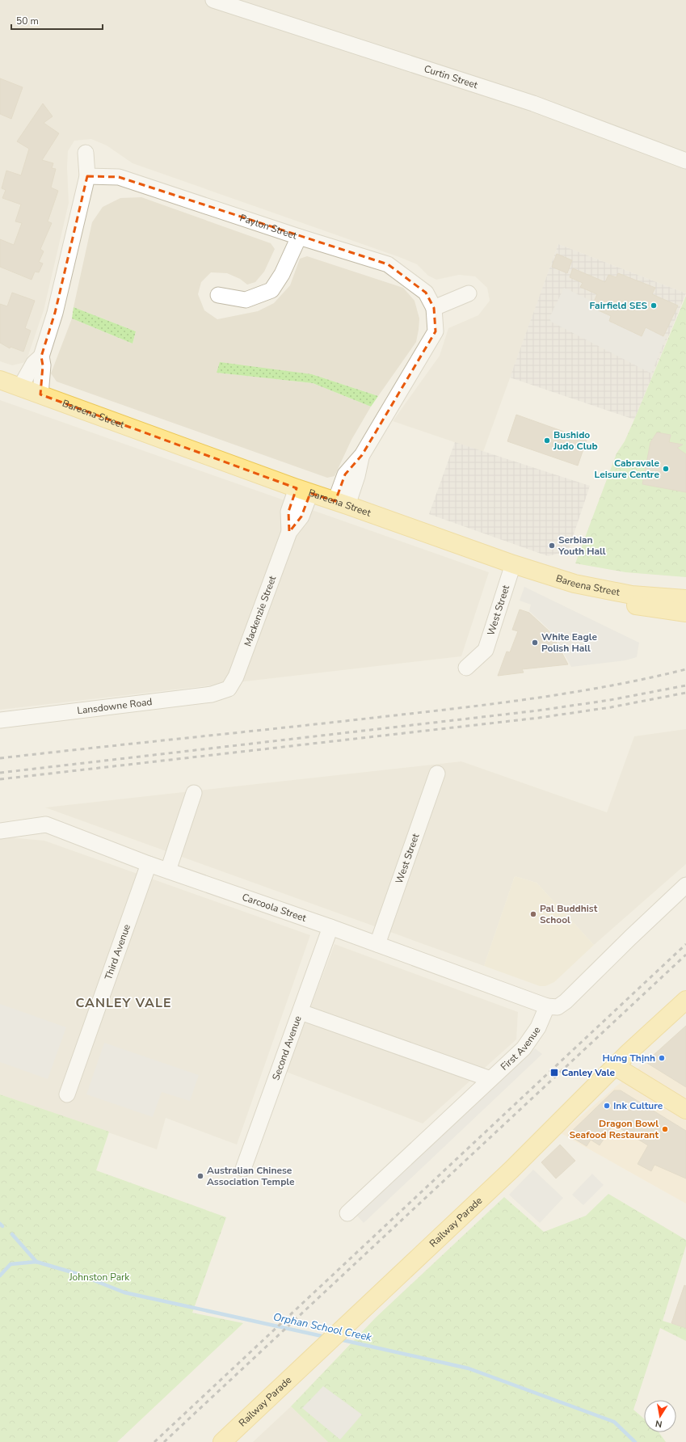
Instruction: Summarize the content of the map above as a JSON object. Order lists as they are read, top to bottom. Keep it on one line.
{"streets":{"main road":["Bareena Street","Railway Parade"],"street":["Curtin Street","Payton Street","West Street","Mackenzie Street","Lansdowne Road","Carcoola Street","Third Avenue","First Avenue","Second Avenue"]},"crossings":[["Payton Street","Bareena Street"],["Bareena Street","West Street"],["Bareena Street","Mackenzie Street"],["West Street","Carcoola Street"],["Mackenzie Street","Lansdowne Road"],["Carcoola Street","Third Avenue"],["Carcoola Street","First Avenue"],["Carcoola Street","Second Avenue"]],"districts":["CANLEY VALE"],"water":["Orphan School Creek"],"parks":["Johnston Park"],"places":{"other":["Fairfield SES","Bushido Judo Club","Cabravale Leisure Centre","Serbian Youth Hall","White Eagle Polish Hall","Pal Buddhist School","Hưng Thịnh","Ink Culture","Dragon Bowl Seafood Restaurant","Australian Chinese Association Temple"],"transit":["Canley Vale"]},"scale_bar":"50 m","north":"bottom"}
